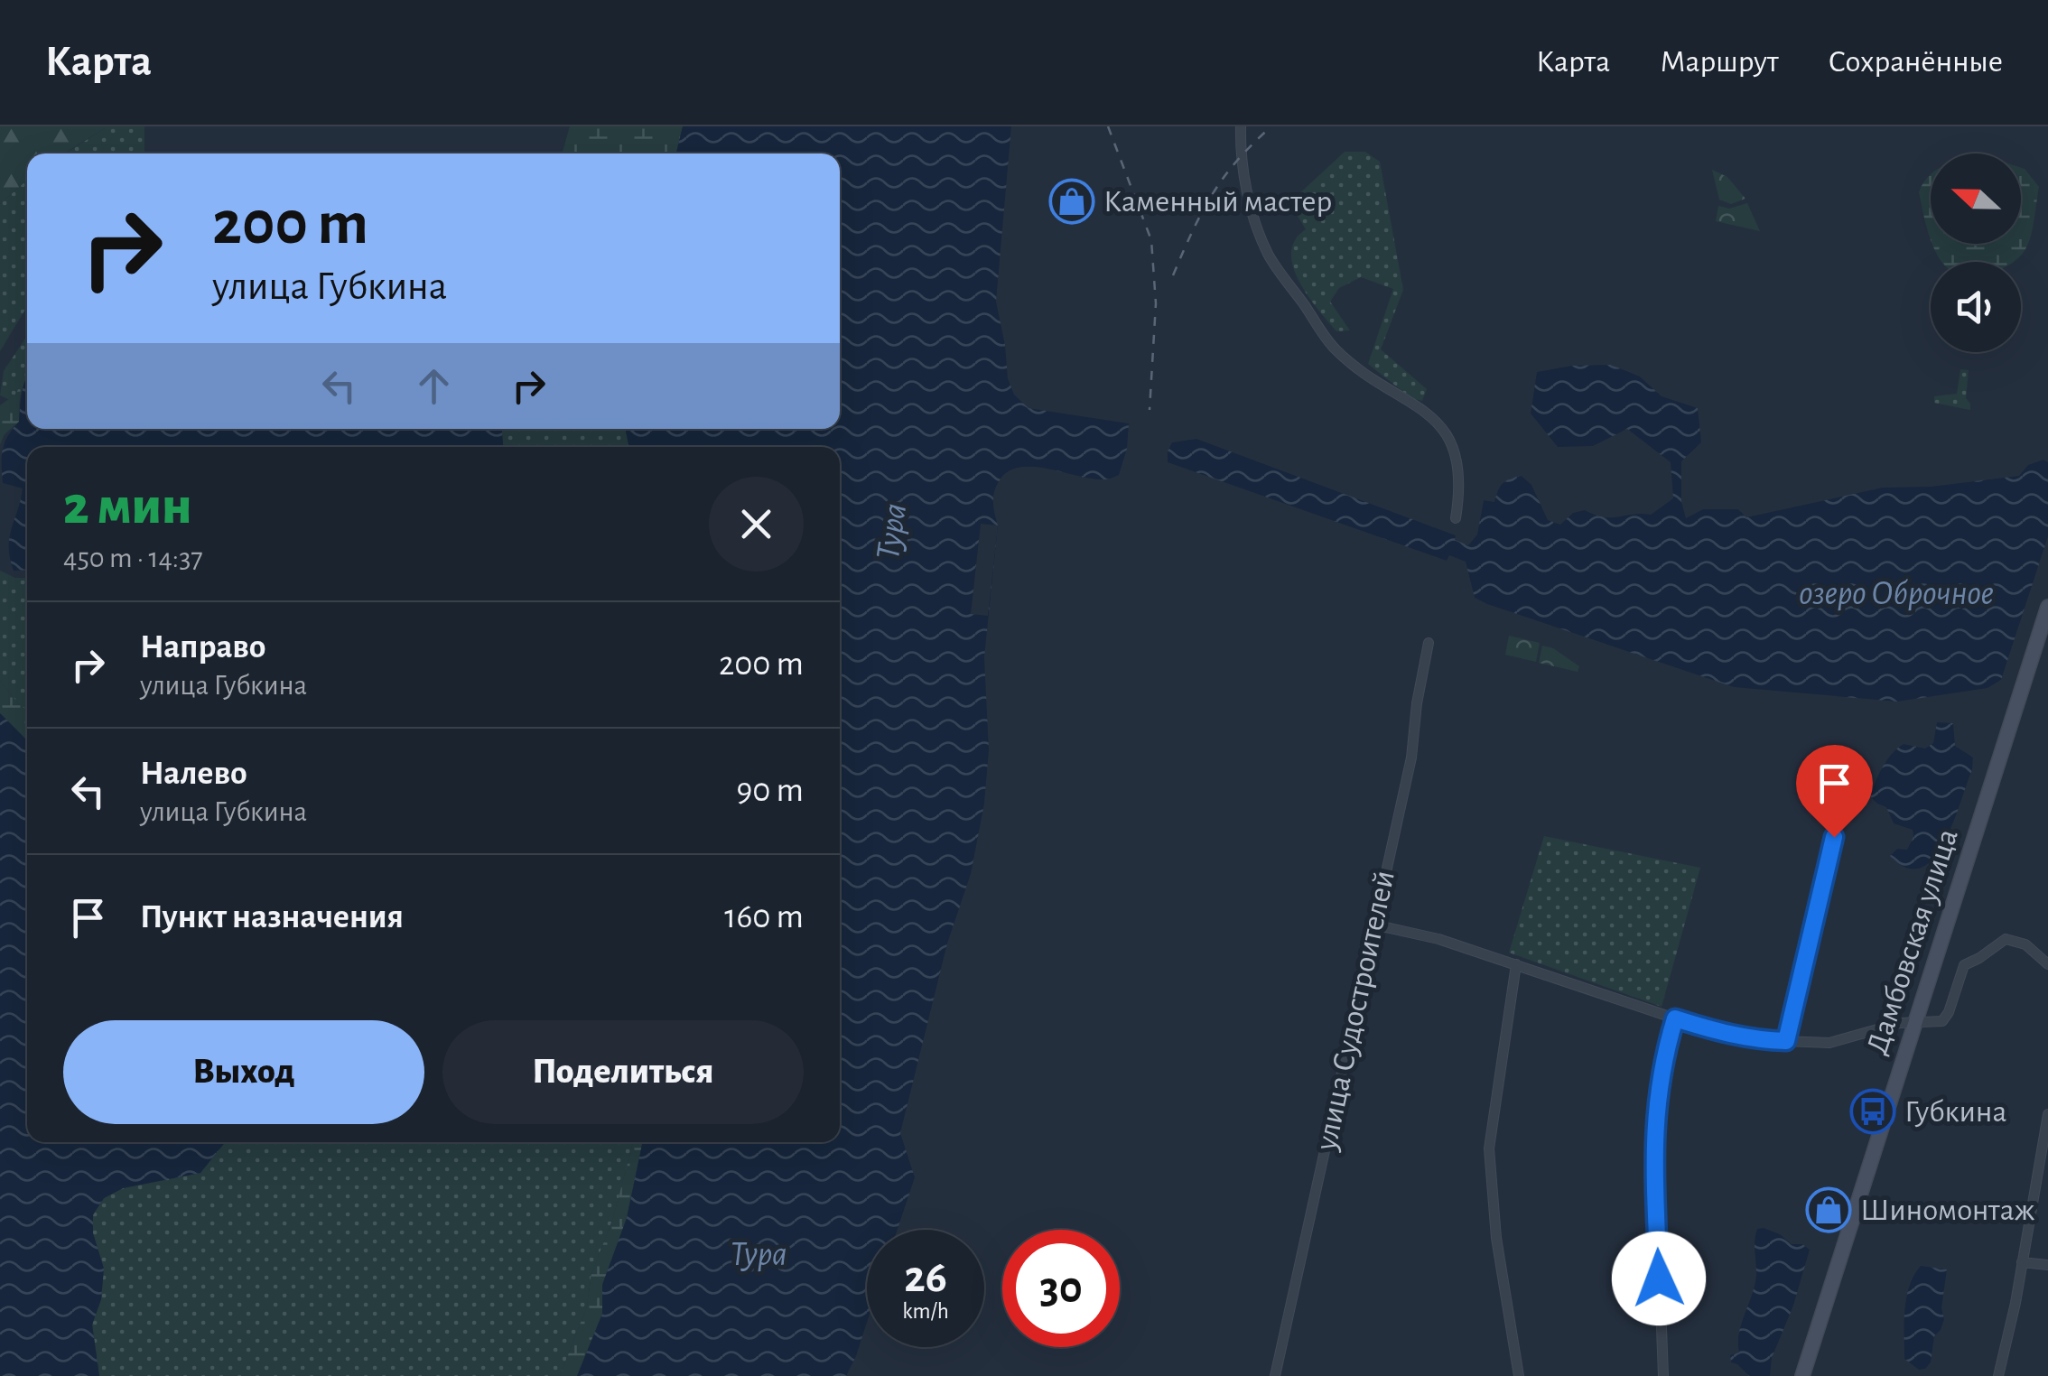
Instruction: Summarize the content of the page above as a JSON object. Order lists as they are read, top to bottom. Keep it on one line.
{"streets":{"main road":["Дамбовская улица"],"street":["улица Судостроителей"]},"water":["Тура","озеро Оброчное"],"places":{"shop":["Каменный мастер","Шиномонтаж"],"bus stop":["Губкина"]},"north":"left","page":{"header":"Карта","nav":["Карта","Маршрут","Сохранённые"],"turn":["200 m","улица Губкина"],"heading":["2 мин","450 m · 14:37"],"list":[{"name":"Направо","note":"улица Губкина","value":"200 m"},{"name":"Налево","note":"улица Губкина","value":"90 m"},{"name":"Пункт назначения","value":"160 m"}],"buttons":["Выход","Поделиться"],"speed":"26 km/h","limit":"30"}}
